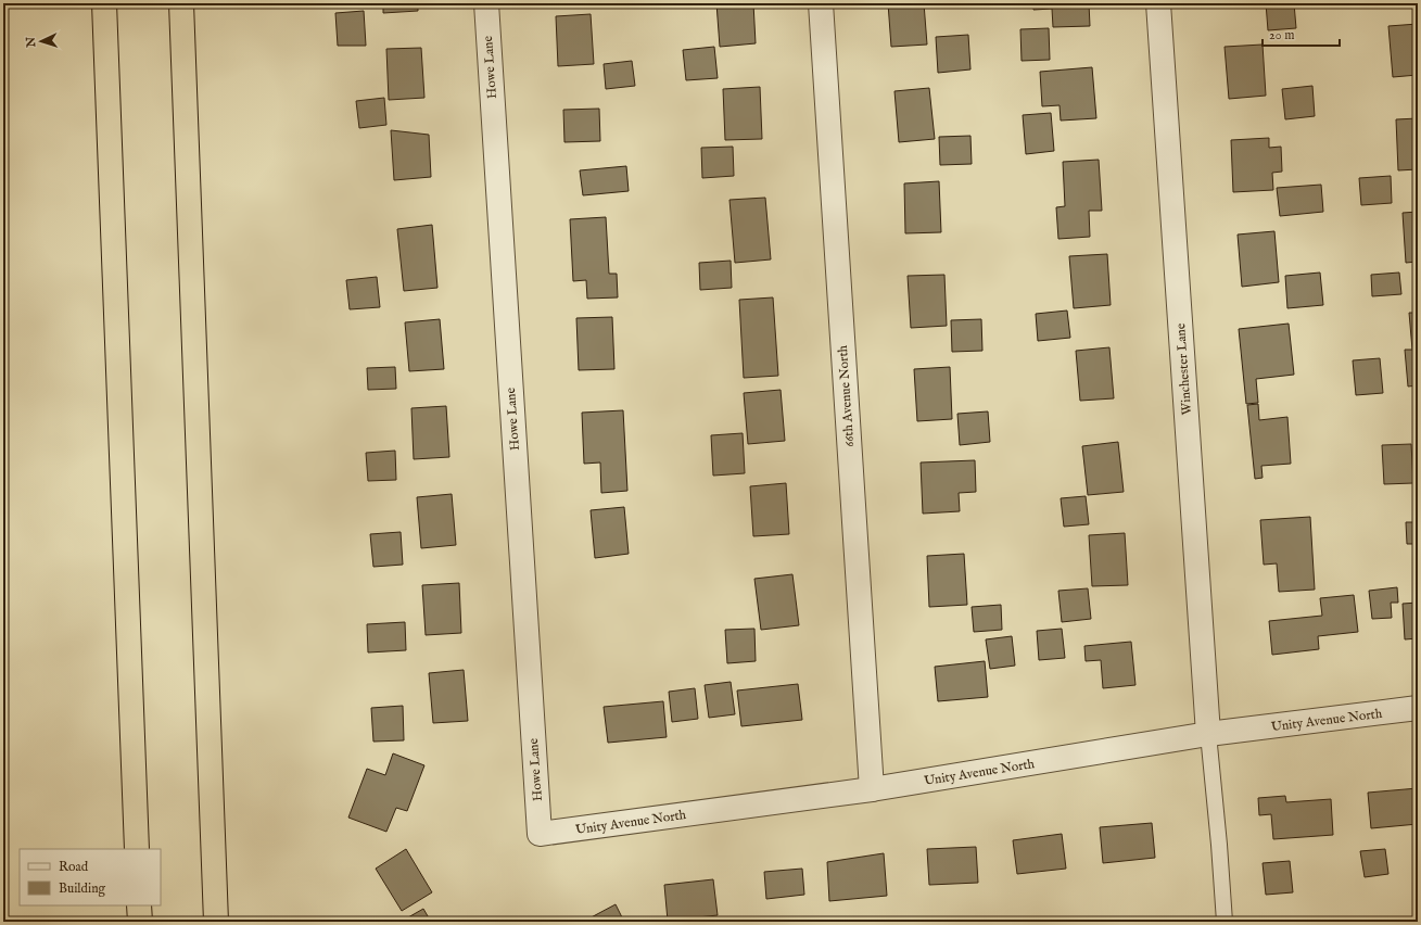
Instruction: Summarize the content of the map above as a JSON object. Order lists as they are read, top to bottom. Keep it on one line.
{"streets":{"street":["Howe Lane","Winchester Lane","66th Avenue North","Unity Avenue North"]},"crossings":[["Howe Lane","Unity Avenue North"],["Winchester Lane","Unity Avenue North"],["66th Avenue North","Unity Avenue North"]],"legend":["Road","Building"],"scale_bar":"20 m","north":"left"}
